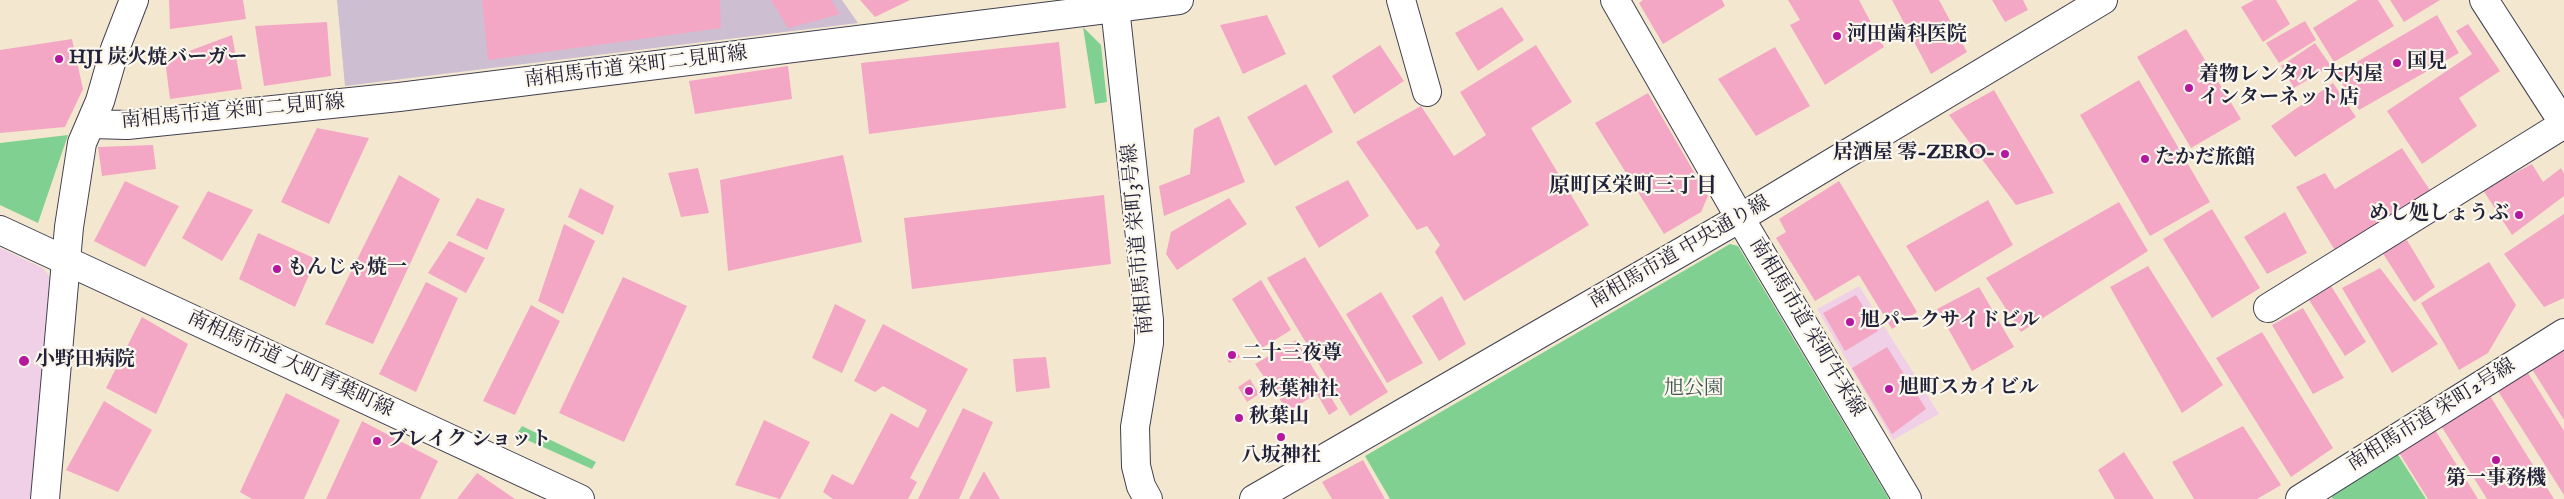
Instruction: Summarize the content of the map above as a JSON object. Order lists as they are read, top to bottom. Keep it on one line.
{"streets":{"street":["南相馬市道 栄町二見町線","南相馬市道 栄町3号線","南相馬市道 中央通り線","南相馬市道 栄町牛来線","南相馬市道 大町青葉町線","南相馬市道 栄町2号線"]},"crossings":[["南相馬市道 栄町二見町線","南相馬市道 栄町3号線"],["南相馬市道 中央通り線","南相馬市道 栄町牛来線"]],"districts":["原町区栄町三丁目"],"parks":["旭公園"],"places":["河田歯科医院","HJI 炭火焼バーガー","国見","着物レンタル 大内屋 インターネット店","居酒屋 零-ZERO-","たかだ旅館","めし処しょうぶ","もんじゃ焼一","旭パークサイドビル","二十三夜尊","小野田病院","旭町スカイビル","秋葉神社","秋葉山","八坂神社","ブレイク ショット","第一事務機"]}
